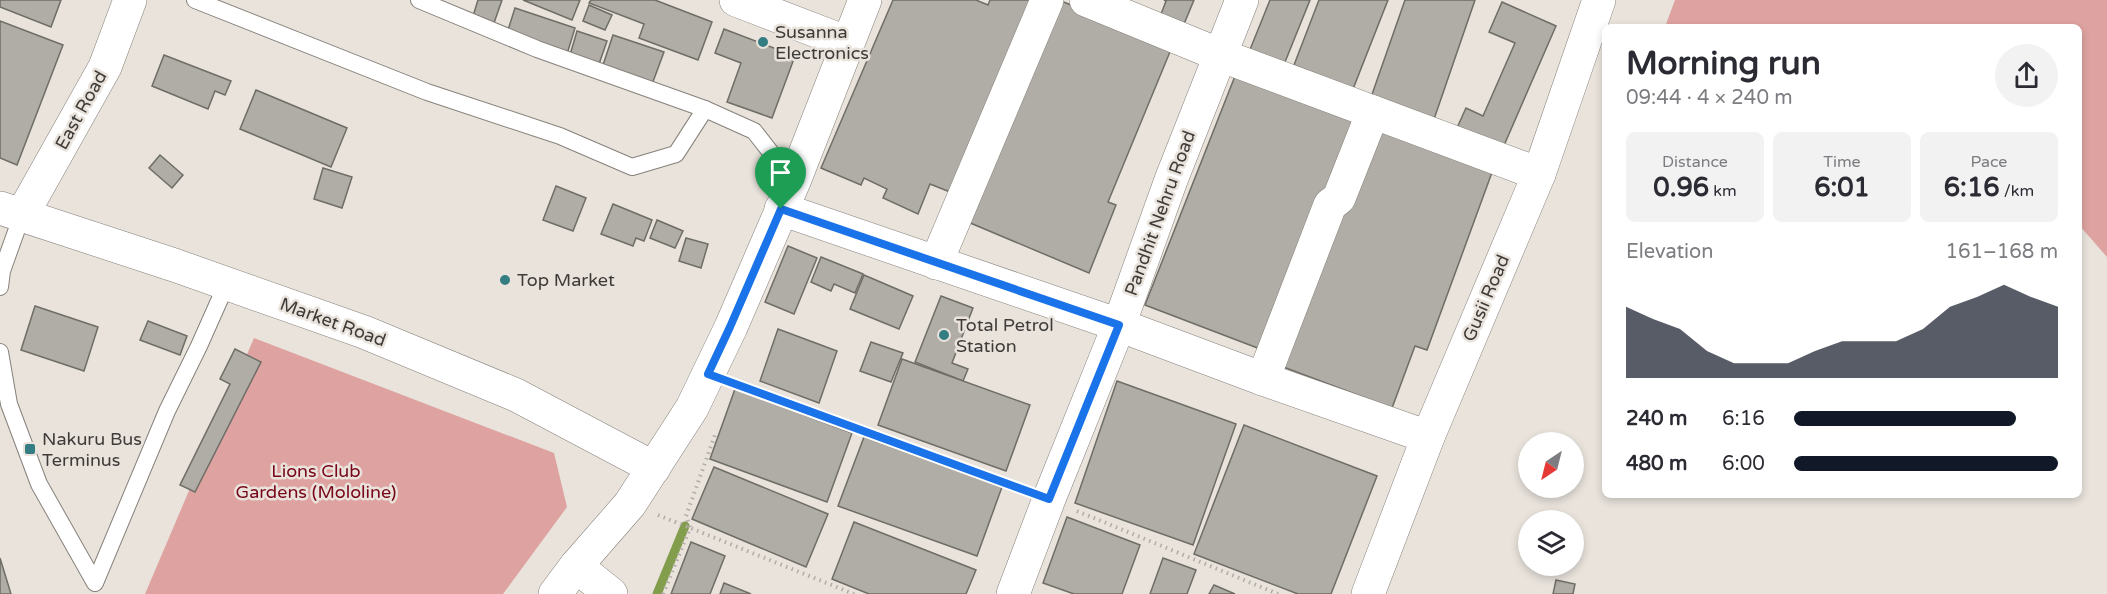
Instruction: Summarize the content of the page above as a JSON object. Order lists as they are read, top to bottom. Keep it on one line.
{"streets":{"street":["East Road","Pandhit Nehru Road","Gusii Road","Market Road"]},"crossings":[["East Road","Market Road"]],"parks":["Lions Club Gardens (Mololine)"],"places":{"other":["Susanna Electronics","Top Market","Total Petrol Station"],"transit":["Nakuru Bus Terminus"]},"north":"bottom left","page":{"heading":["Morning run","09:44 · 4 × 240 m"],"stats":[["Distance","0.96 km"],["Time","6:01"],["Pace","6:16 /km"]],"chart":["Elevation","161–168 m"],"list":[{"name":"240 m","note":"6:16"},{"name":"480 m","note":"6:00"}]}}
